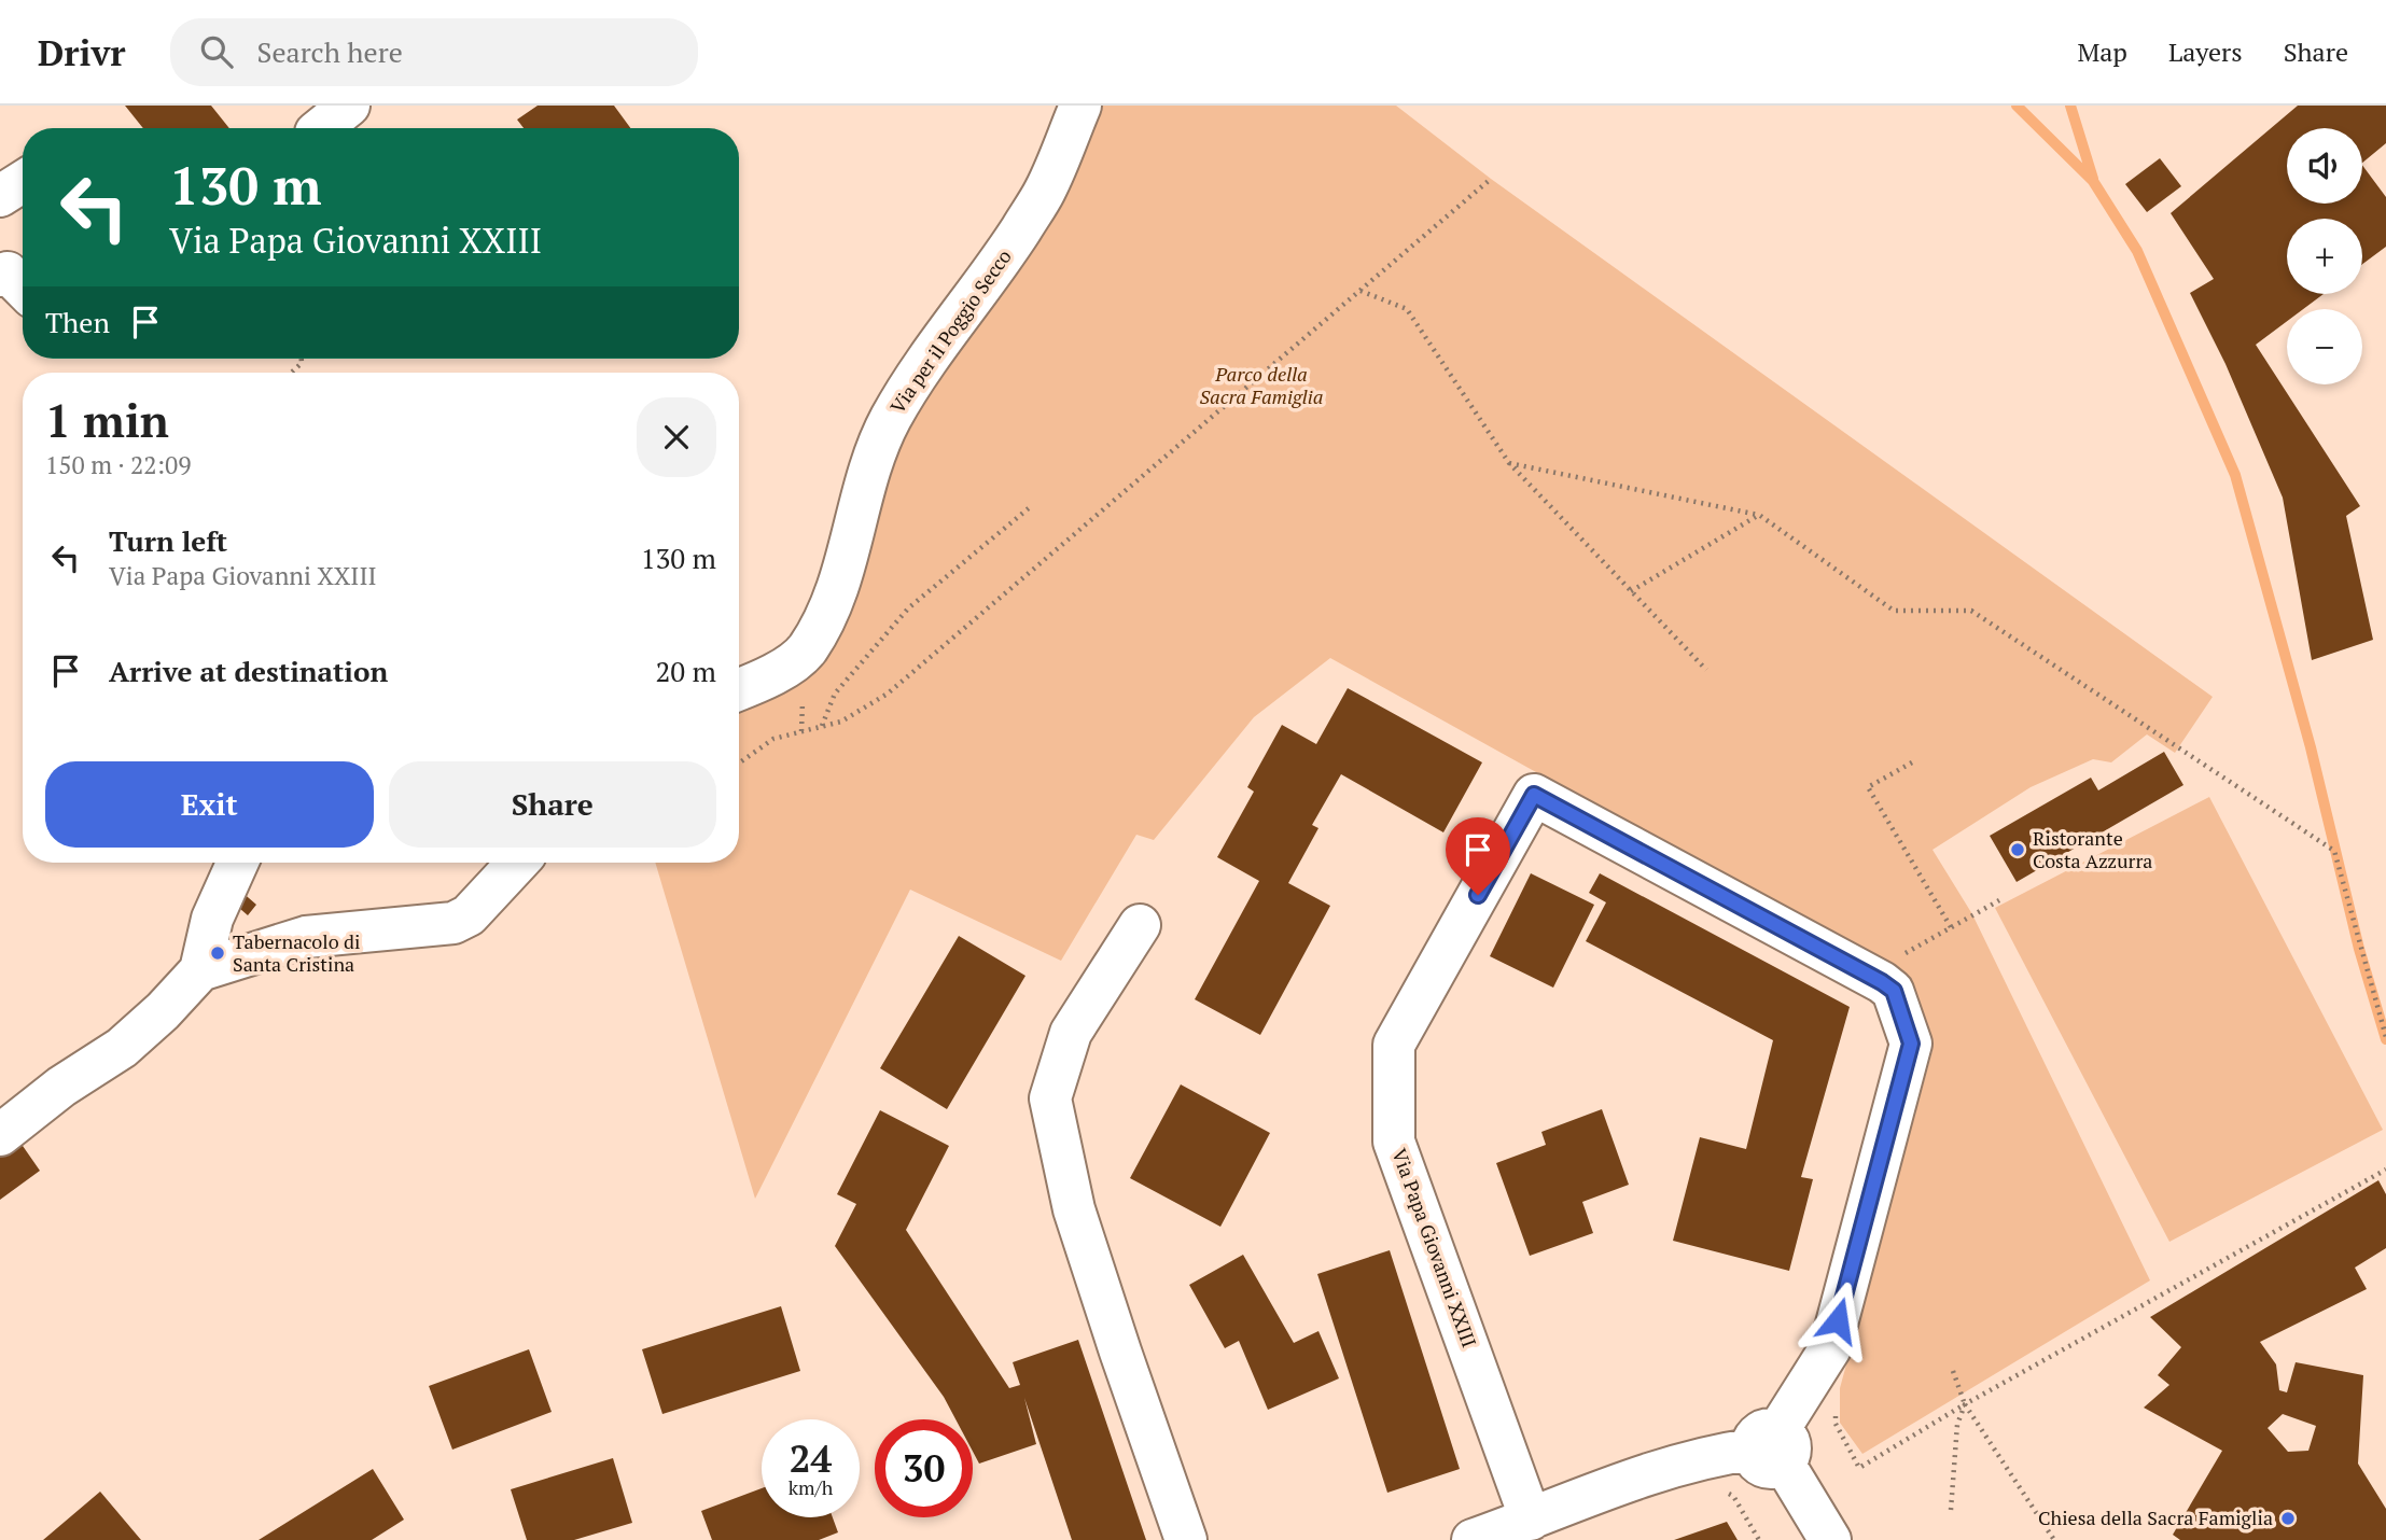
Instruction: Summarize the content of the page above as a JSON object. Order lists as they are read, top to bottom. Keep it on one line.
{"streets":{"street":["Via per il Poggio Secco","Via Papa Giovanni XXIII"]},"parks":["Parco della Sacra Famiglia"],"places":["Ristorante Costa Azzurra","Tabernacolo di Santa Cristina","Chiesa della Sacra Famiglia"],"page":{"header":"Drivr","search":"Search here","nav":["Map","Layers","Share"],"map_buttons":["+","−"],"turn":["130 m","Via Papa Giovanni XXIII"],"then":"Then","heading":["1 min","150 m · 22:09"],"list":[{"name":"Turn left","note":"Via Papa Giovanni XXIII","value":"130 m"},{"name":"Arrive at destination","value":"20 m"}],"buttons":["Exit","Share"],"speed":"24 km/h","limit":"30"}}
